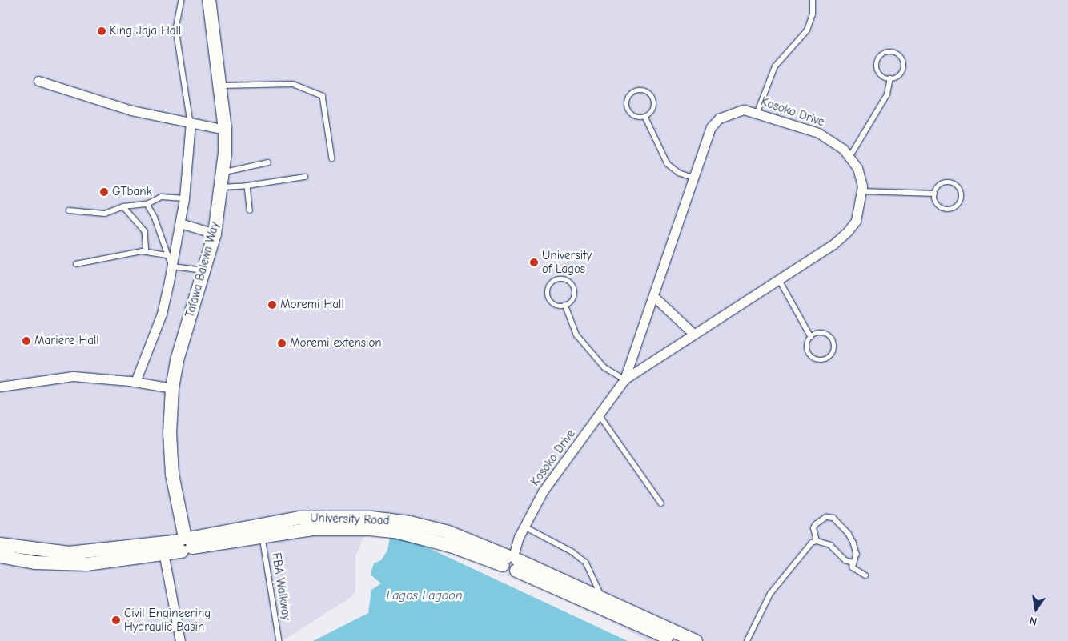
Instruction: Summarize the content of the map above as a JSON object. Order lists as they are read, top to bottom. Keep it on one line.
{"streets":{"main road":["Tafawa Balewa Way","University Road"],"street":["Kosoko Drive"],"lane":["FBA Walkway"]},"crossings":[["Kosoko Drive","University Road"],["Tafawa Balewa Way","University Road"],["University Road","FBA Walkway"]],"water":["Lagos Lagoon"],"places":["King Jaja Hall","GTbank","University of Lagos","Moremi Hall","Mariere Hall","Moremi extension","Civil Engineering Hydraulic Basin"],"north":"bottom"}
